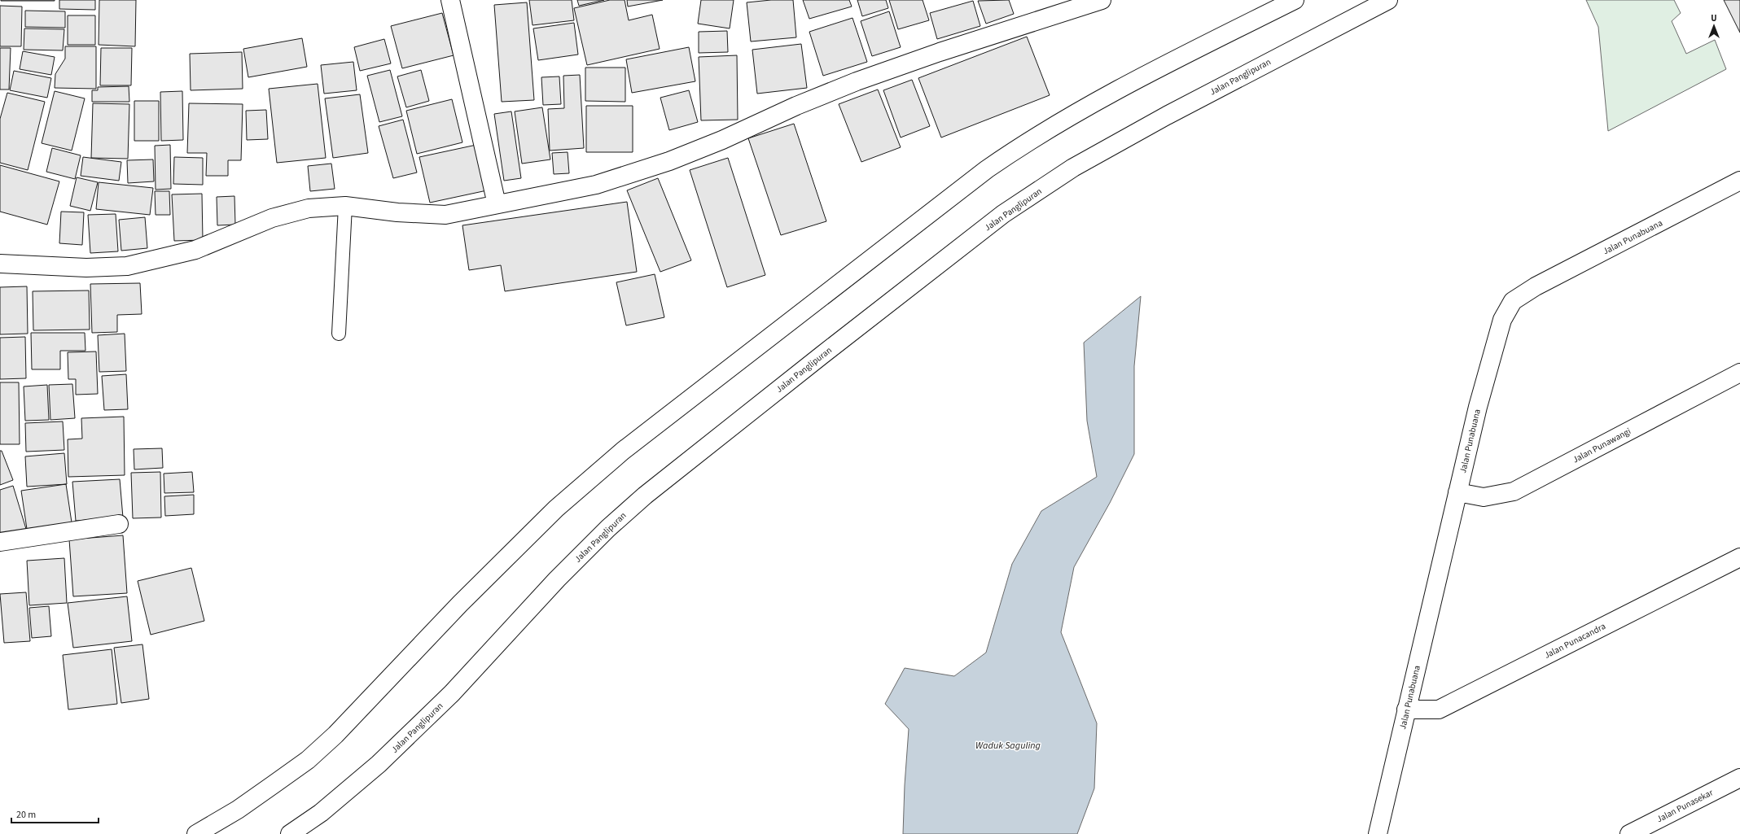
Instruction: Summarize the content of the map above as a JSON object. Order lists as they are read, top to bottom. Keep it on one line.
{"streets":{"street":["Jalan Panglipuran","Jalan Punabuana","Jalan Punawangi","Jalan Punacandra","Jalan Punasekar"]},"crossings":[["Jalan Punabuana","Jalan Punawangi"],["Jalan Punabuana","Jalan Punacandra"]],"water":["Waduk Saguling"],"scale_bar":"20 m","north":"top"}
